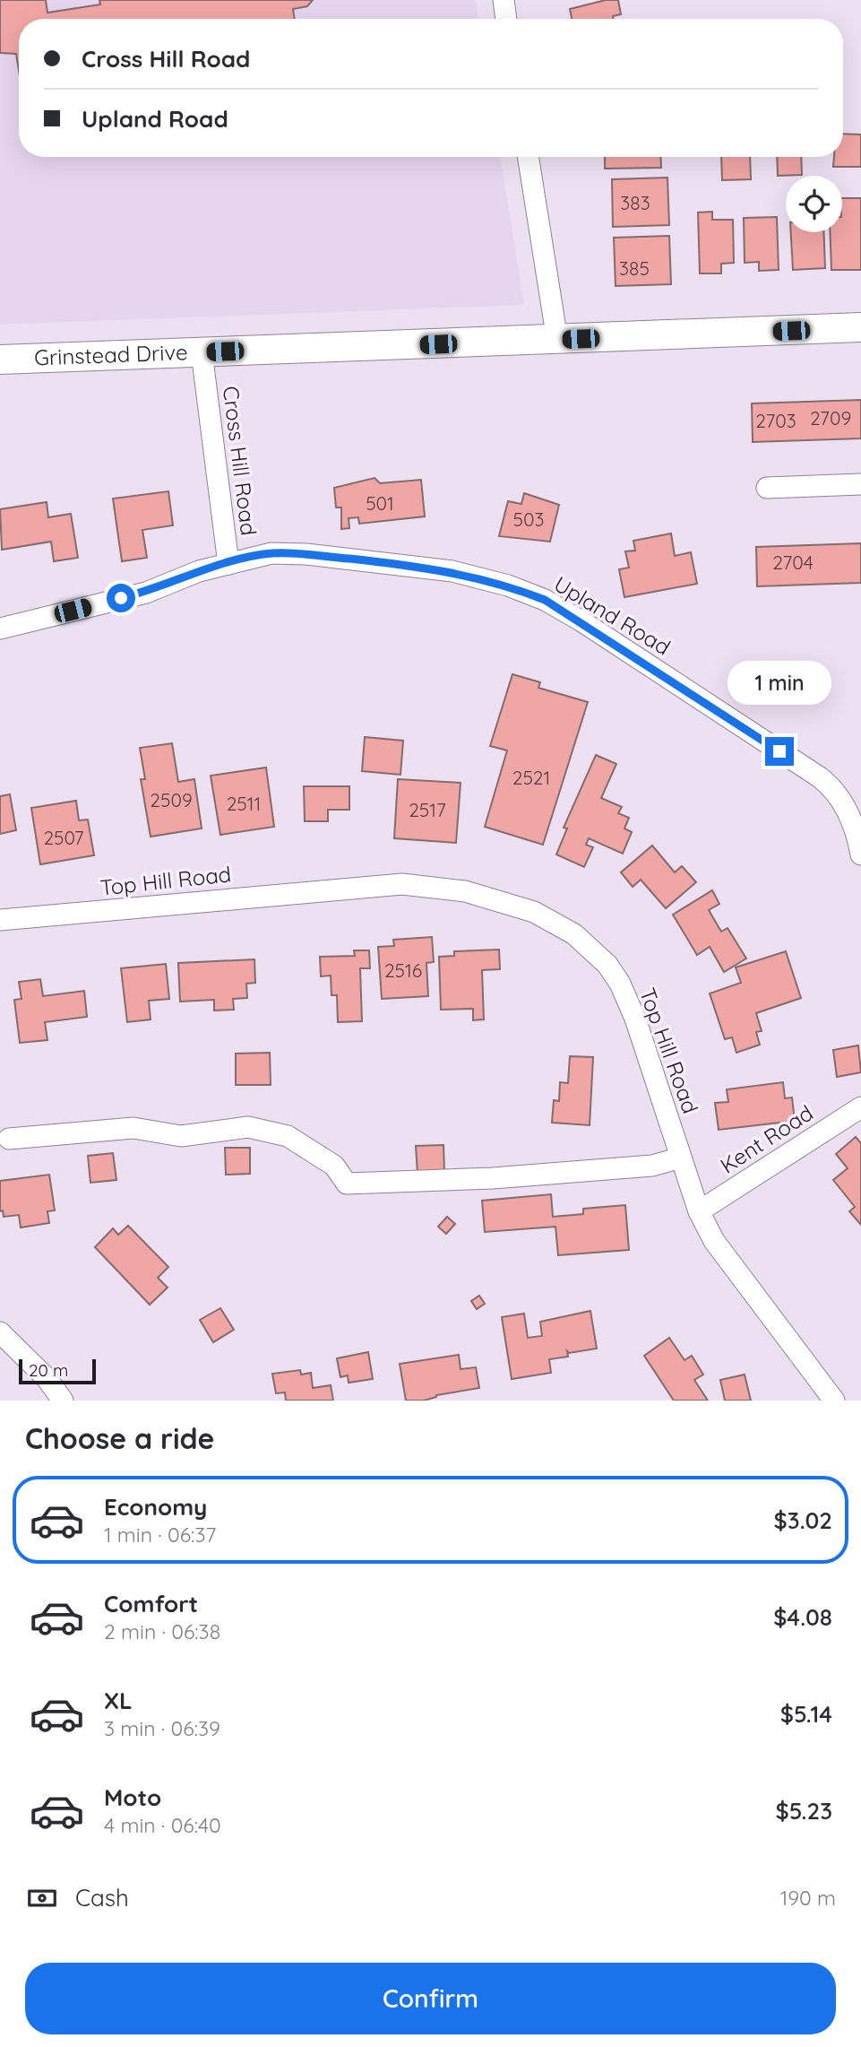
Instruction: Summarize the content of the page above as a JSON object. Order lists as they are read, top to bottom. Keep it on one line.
{"streets":{"street":["Grinstead Drive","Cross Hill Road","Upland Road","Top Hill Road","Kent Road"]},"crossings":[["Grinstead Drive","Cross Hill Road"],["Cross Hill Road","Upland Road"],["Top Hill Road","Kent Road"]],"house_numbers":["383","385","2709","2703","501","503","2704","2521","2509","2511","2517","2507","2516"],"scale_bar":"20 m","page":{"banner":["Cross Hill Road","Upland Road"],"bubble":"1 min","scale":"20 m","heading":"Choose a ride","list":[{"name":"Economy","note":"1 min · 06:37","value":"$3.02"},{"name":"Comfort","note":"2 min · 06:38","value":"$4.08"},{"name":"XL","note":"3 min · 06:39","value":"$5.14"},{"name":"Moto","note":"4 min · 06:40","value":"$5.23"}],"pay":["Cash","190 m"],"buttons":"Confirm"}}
